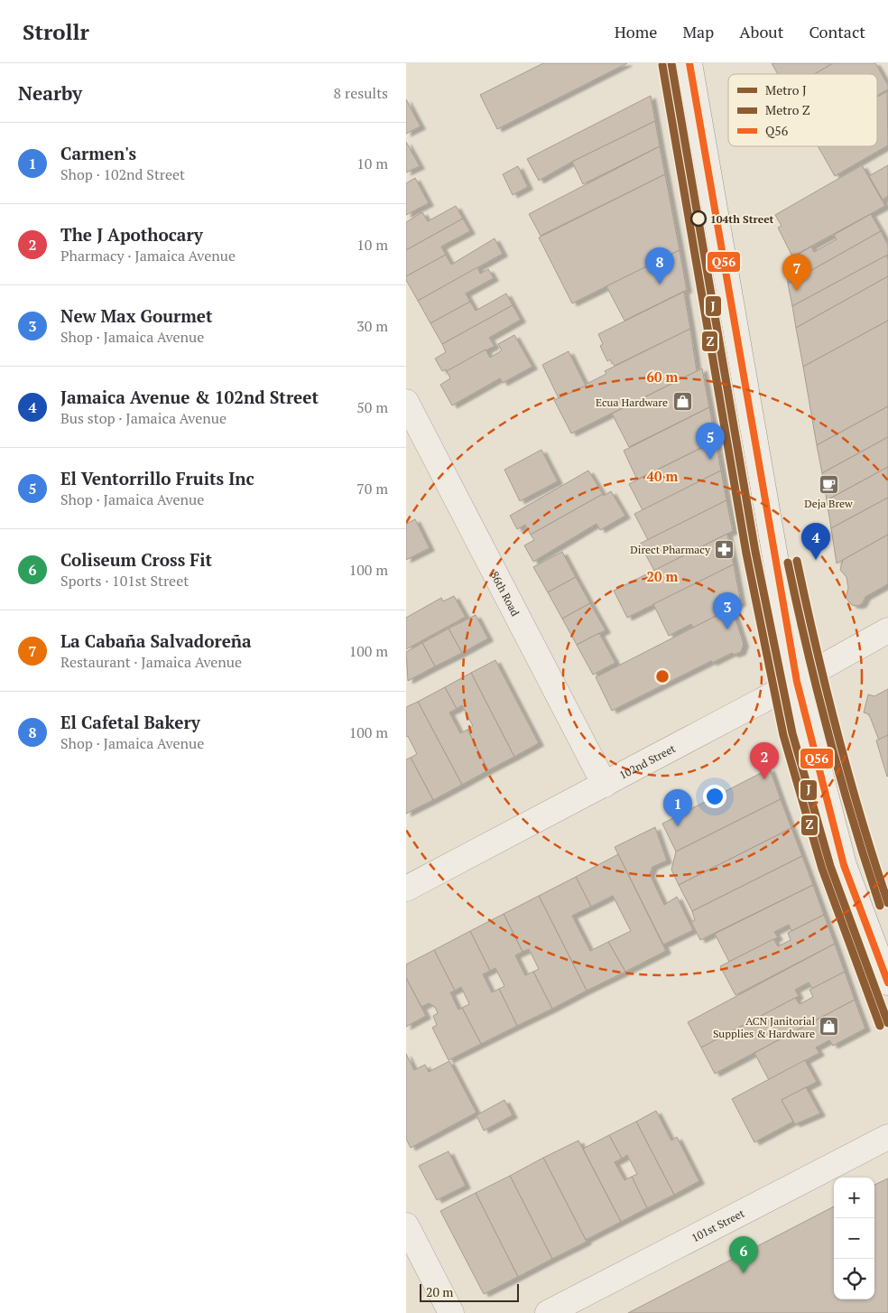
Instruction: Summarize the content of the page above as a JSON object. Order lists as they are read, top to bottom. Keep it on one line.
{"streets":{"street":["86th Road","102nd Street","101st Street"]},"crossings":[["86th Road","102nd Street"]],"places":{"other":["104th Street"],"shop":["Ecua Hardware","ACN Janitorial Supplies & Hardware"],"cafe":["Deja Brew"],"pharmacy":["Direct Pharmacy"]},"lines":["metro line J","transit line Q56","metro line Z"],"legend":["Metro J","Metro Z","Q56"],"scale_bar":"20 m","page":{"header":"Strollr","nav":["Home","Map","About","Contact"],"heading":["Nearby","8 results"],"list":[{"mark":"1","name":"Carmen's","note":"Shop · 102nd Street","value":"10 m"},{"mark":"2","name":"The J Apothocary","note":"Pharmacy · Jamaica Avenue","value":"10 m"},{"mark":"3","name":"New Max Gourmet","note":"Shop · Jamaica Avenue","value":"30 m"},{"mark":"4","name":"Jamaica Avenue & 102nd Street","note":"Bus stop · Jamaica Avenue","value":"50 m"},{"mark":"5","name":"El Ventorrillo Fruits Inc","note":"Shop · Jamaica Avenue","value":"70 m"},{"mark":"6","name":"Coliseum Cross Fit","note":"Sports · 101st Street","value":"100 m"},{"mark":"7","name":"La Cabaña Salvadoreña","note":"Restaurant · Jamaica Avenue","value":"100 m"},{"mark":"8","name":"El Cafetal Bakery","note":"Shop · Jamaica Avenue","value":"100 m"}],"pins":["8","7","5","4","3","2","1","6"],"map_buttons":["+","−"],"scale":"20 m"},"rings":["60 m","40 m","20 m"]}
